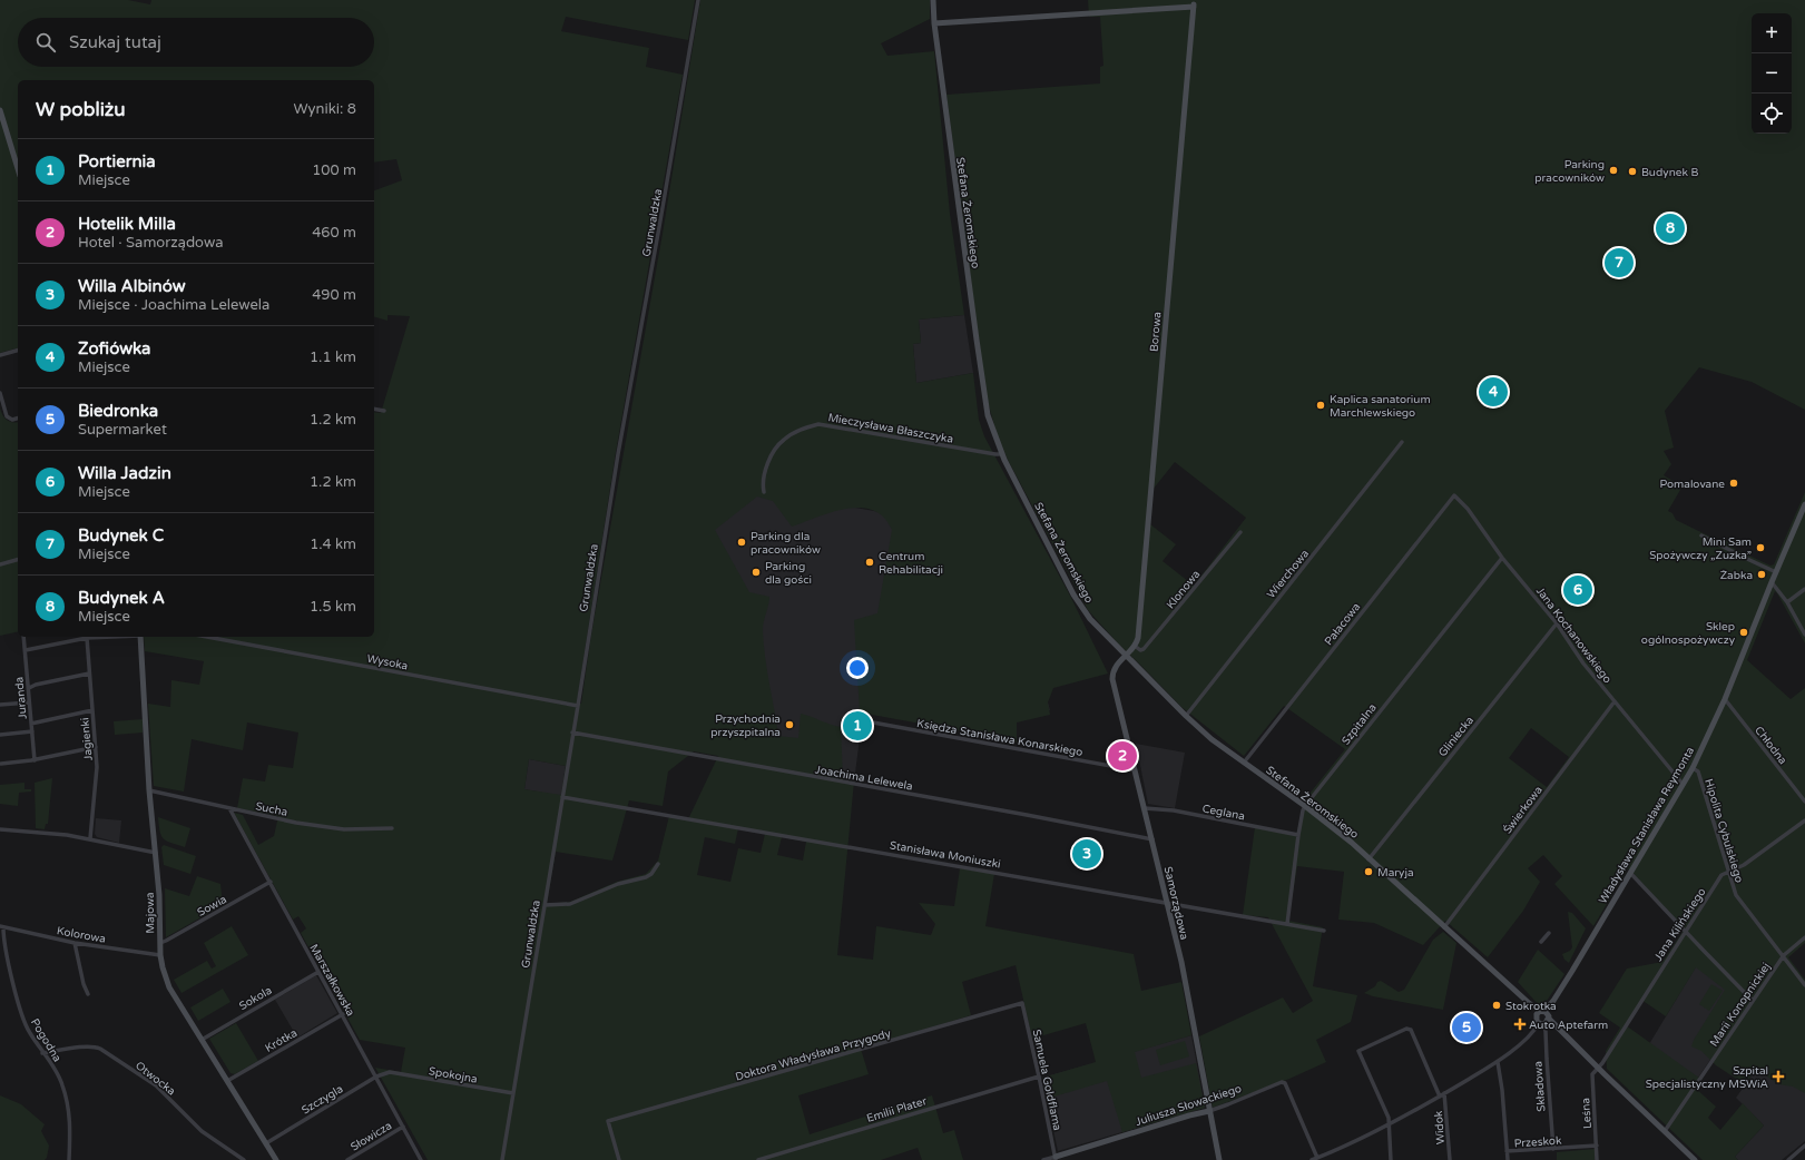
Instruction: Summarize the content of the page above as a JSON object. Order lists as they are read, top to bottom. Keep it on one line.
{"streets":{"street":["Stefana Żeromskiego","Grunwaldzka","Borowa","Mieczysława Błaszczyka","Wierchowa","Klonowa","Pałacowa","Jana Kochanowskiego","Wysoka","Juranda","Szpitalna","Gliniecka","Księdza Stanisława Konarskiego","Jagienki","Chłodna","Joachima Lelewela","Sucha","Świerkowa","Ceglana","Władysława Stanisława Reymonta","Hipolita Cybulskiego","Stanisława Moniuszki","Samorządowa","Sowia","Majowa","Jana Kilińskiego","Kolorowa","Marszałkowska","Sokola","Marii Konopnickiej","Pogodna","Krótka","Doktora Władysława Przygody","Spokojna","Otwocka","Samuela Goldflama","Składowa","Szczygla","Juliusza Słowackiego","Emilii Plater","Leśna","Widok","Słowicza","Przeskok"]},"crossings":[["Stefana Żeromskiego","Borowa"],["Stefana Żeromskiego","Mieczysława Błaszczyka"],["Stefana Żeromskiego","Wierchowa"],["Stefana Żeromskiego","Pałacowa"],["Stefana Żeromskiego","Szpitalna"],["Stefana Żeromskiego","Gliniecka"],["Stefana Żeromskiego","Świerkowa"],["Stefana Żeromskiego","Władysława Stanisława Reymonta"],["Stefana Żeromskiego","Samorządowa"],["Stefana Żeromskiego","Jana Kilińskiego"],["Stefana Żeromskiego","Marii Konopnickiej"],["Stefana Żeromskiego","Składowa"],["Stefana Żeromskiego","Leśna"],["Grunwaldzka","Wysoka"],["Grunwaldzka","Joachima Lelewela"],["Grunwaldzka","Stanisława Moniuszki"],["Grunwaldzka","Spokojna"],["Borowa","Klonowa"],["Pałacowa","Jana Kochanowskiego"],["Jana Kochanowskiego","Szpitalna"],["Jana Kochanowskiego","Gliniecka"],["Jana Kochanowskiego","Świerkowa"],["Jana Kochanowskiego","Władysława Stanisława Reymonta"],["Szpitalna","Ceglana"],["Szpitalna","Stanisława Moniuszki"],["Księdza Stanisława Konarskiego","Samorządowa"],["Chłodna","Władysława Stanisława Reymonta"],["Joachima Lelewela","Samorządowa"],["Sucha","Majowa"],["Sucha","Marszałkowska"],["Ceglana","Samorządowa"],["Władysława Stanisława Reymonta","Hipolita Cybulskiego"],["Władysława Stanisława Reymonta","Składowa"],["Władysława Stanisława Reymonta","Juliusza Słowackiego"],["Władysława Stanisława Reymonta","Widok"],["Hipolita Cybulskiego","Jana Kilińskiego"],["Hipolita Cybulskiego","Marii Konopnickiej"],["Stanisława Moniuszki","Samorządowa"],["Samorządowa","Juliusza Słowackiego"],["Sowia","Majowa"],["Sowia","Marszałkowska"],["Majowa","Kolorowa"],["Majowa","Sokola"],["Majowa","Krótka"],["Majowa","Szczygla"],["Jana Kilińskiego","Leśna"],["Kolorowa","Pogodna"],["Marszałkowska","Sokola"],["Marszałkowska","Krótka"],["Marszałkowska","Szczygla"],["Marszałkowska","Słowicza"],["Pogodna","Otwocka"],["Doktora Władysława Przygody","Samuela Goldflama"],["Spokojna","Szczygla"],["Samuela Goldflama","Juliusza Słowackiego"],["Samuela Goldflama","Emilii Plater"],["Składowa","Przeskok"],["Leśna","Przeskok"]],"places":{"other":["Parking pracowników","Budynek B","Kaplica sanatorium Marchlewskiego","Pomalovane","Parking dla pracowników","Mini Sam Spożywczy „Zuzka”","Centrum Rehabilitacji","Parking dla gości","Żabka","Sklep ogólnospożywczy","Przychodnia przyszpitalna","Maryja","Stokrotka"],"health":["Auto Aptefarm","Szpital Specjalistyczny MSWiA"]},"page":{"map_buttons":["+","−"],"search":"Szukaj tutaj","heading":["W pobliżu","Wyniki: 8"],"list":[{"mark":"1","name":"Portiernia","note":"Miejsce","value":"100 m"},{"mark":"2","name":"Hotelik Milla","note":"Hotel · Samorządowa","value":"460 m"},{"mark":"3","name":"Willa Albinów","note":"Miejsce · Joachima Lelewela","value":"490 m"},{"mark":"4","name":"Zofiówka","note":"Miejsce","value":"1.1 km"},{"mark":"5","name":"Biedronka","note":"Supermarket","value":"1.2 km"},{"mark":"6","name":"Willa Jadzin","note":"Miejsce","value":"1.2 km"},{"mark":"7","name":"Budynek C","note":"Miejsce","value":"1.4 km"},{"mark":"8","name":"Budynek A","note":"Miejsce","value":"1.5 km"}],"pins":["8","7","4","6","1","2","3","5"]}}
